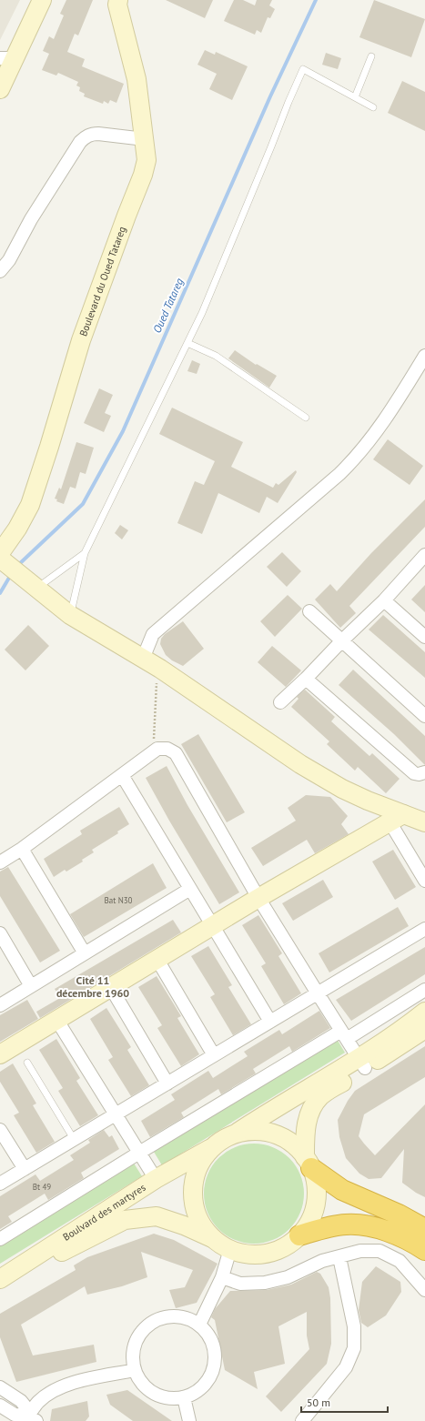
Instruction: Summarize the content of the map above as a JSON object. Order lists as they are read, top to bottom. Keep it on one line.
{"streets":{"street":["Boulevard du Oued Tatareg","Boulvard des martyres"]},"districts":["Cité 11 décembre 1960"],"water":["Oued Tatareg"],"house_numbers":["Bat N30","Bt 49"],"scale_bar":"50 m"}
